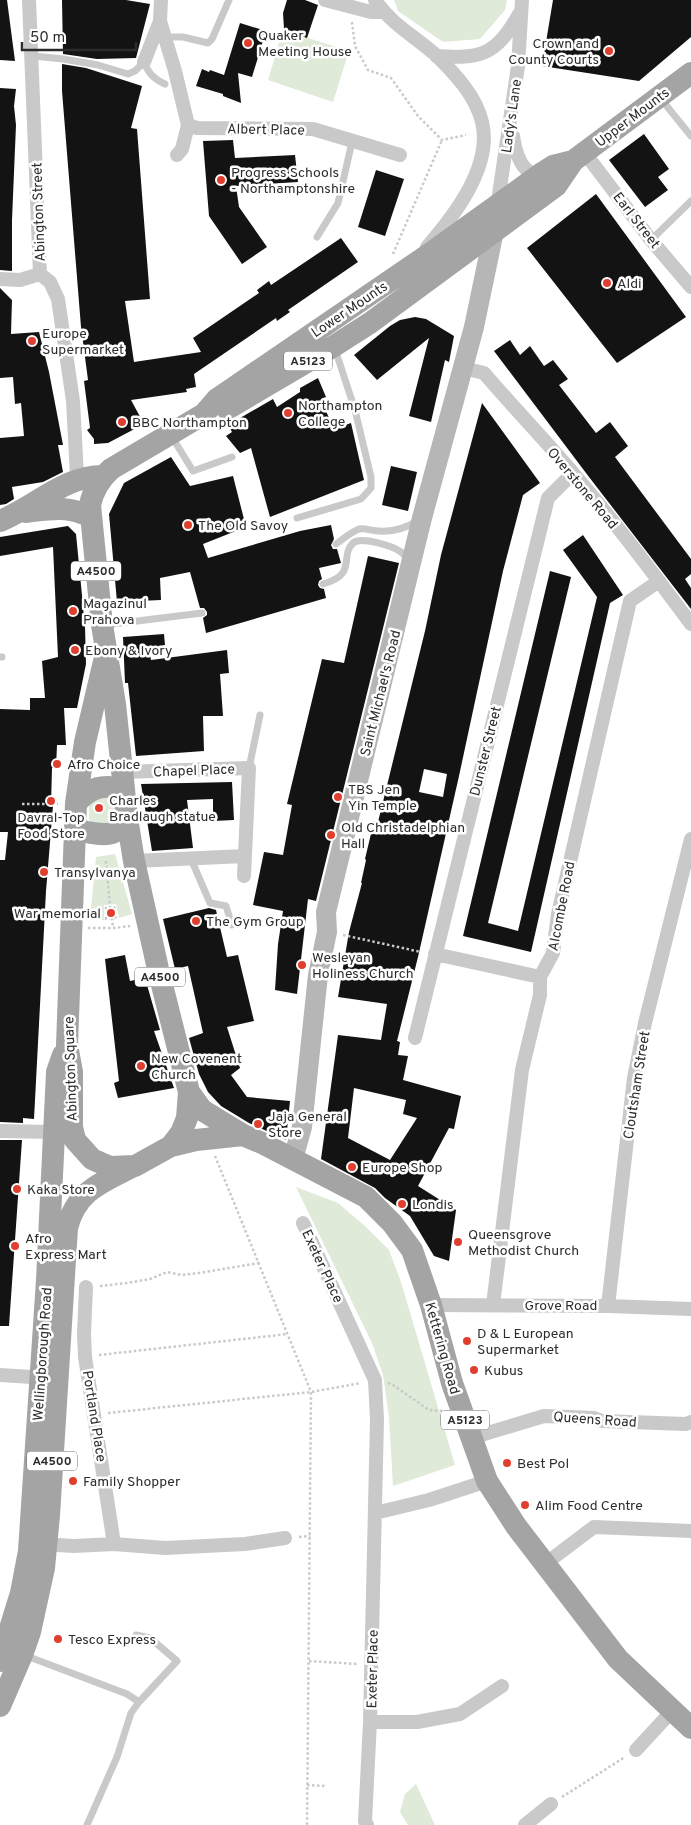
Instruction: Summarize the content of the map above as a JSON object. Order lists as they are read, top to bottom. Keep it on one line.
{"streets":{"main road":["Upper Mounts","Lower Mounts","A5123","A4500","Abington Square","Kettering Road","Wellingborough Road"],"street":["Lady's Lane","Albert Place","Abington Street","Earl Street","Overstone Road","Saint Michael's Road","Dunster Street","Chapel Place","Alcombe Road","Cloutsham Street","Exeter Place","Grove Road","Portland Place","Queens Road"]},"crossings":[["Lady's Lane","Upper Mounts"],["Lady's Lane","Lower Mounts"],["Lady's Lane","Saint Michael's Road"],["Upper Mounts","Earl Street"],["Upper Mounts","Lower Mounts"],["Upper Mounts","Saint Michael's Road"],["Lower Mounts","Saint Michael's Road"],["Lower Mounts","Abington Square"],["A5123","Abington Square"],["A5123","Kettering Road"],["Overstone Road","Saint Michael's Road"],["Overstone Road","Dunster Street"],["Overstone Road","Alcombe Road"],["Saint Michael's Road","Kettering Road"],["Chapel Place","Abington Square"],["Alcombe Road","Grove Road"],["Abington Square","Wellingborough Road"],["Cloutsham Street","Grove Road"],["Grove Road","Kettering Road"],["Kettering Road","Queens Road"]],"places":["Quaker Meeting House","Crown and County Courts","Progress Schools - Northamptonshire","Aldi","Europe Supermarket","Northampton College","BBC Northampton","The Old Savoy","Magazinul Prahova","Ebony & Ivory","Afro Choice","TBS Jen Yin Temple","Davral-Top Food Store","Charles Bradlaugh statue","Old Christadelphian Hall","Transylvanya","War memorial","The Gym Group","Wesleyan Holiness Church","New Covenent Church","Jaja General Store","Europe Shop","Kaka Store","Londis","Queensgrove Methodist Church","Afro Express Mart","D & L European Supermarket","Kubus","Best Pol","Family Shopper","Alim Food Centre","Tesco Express"],"scale_bar":"50 m"}
